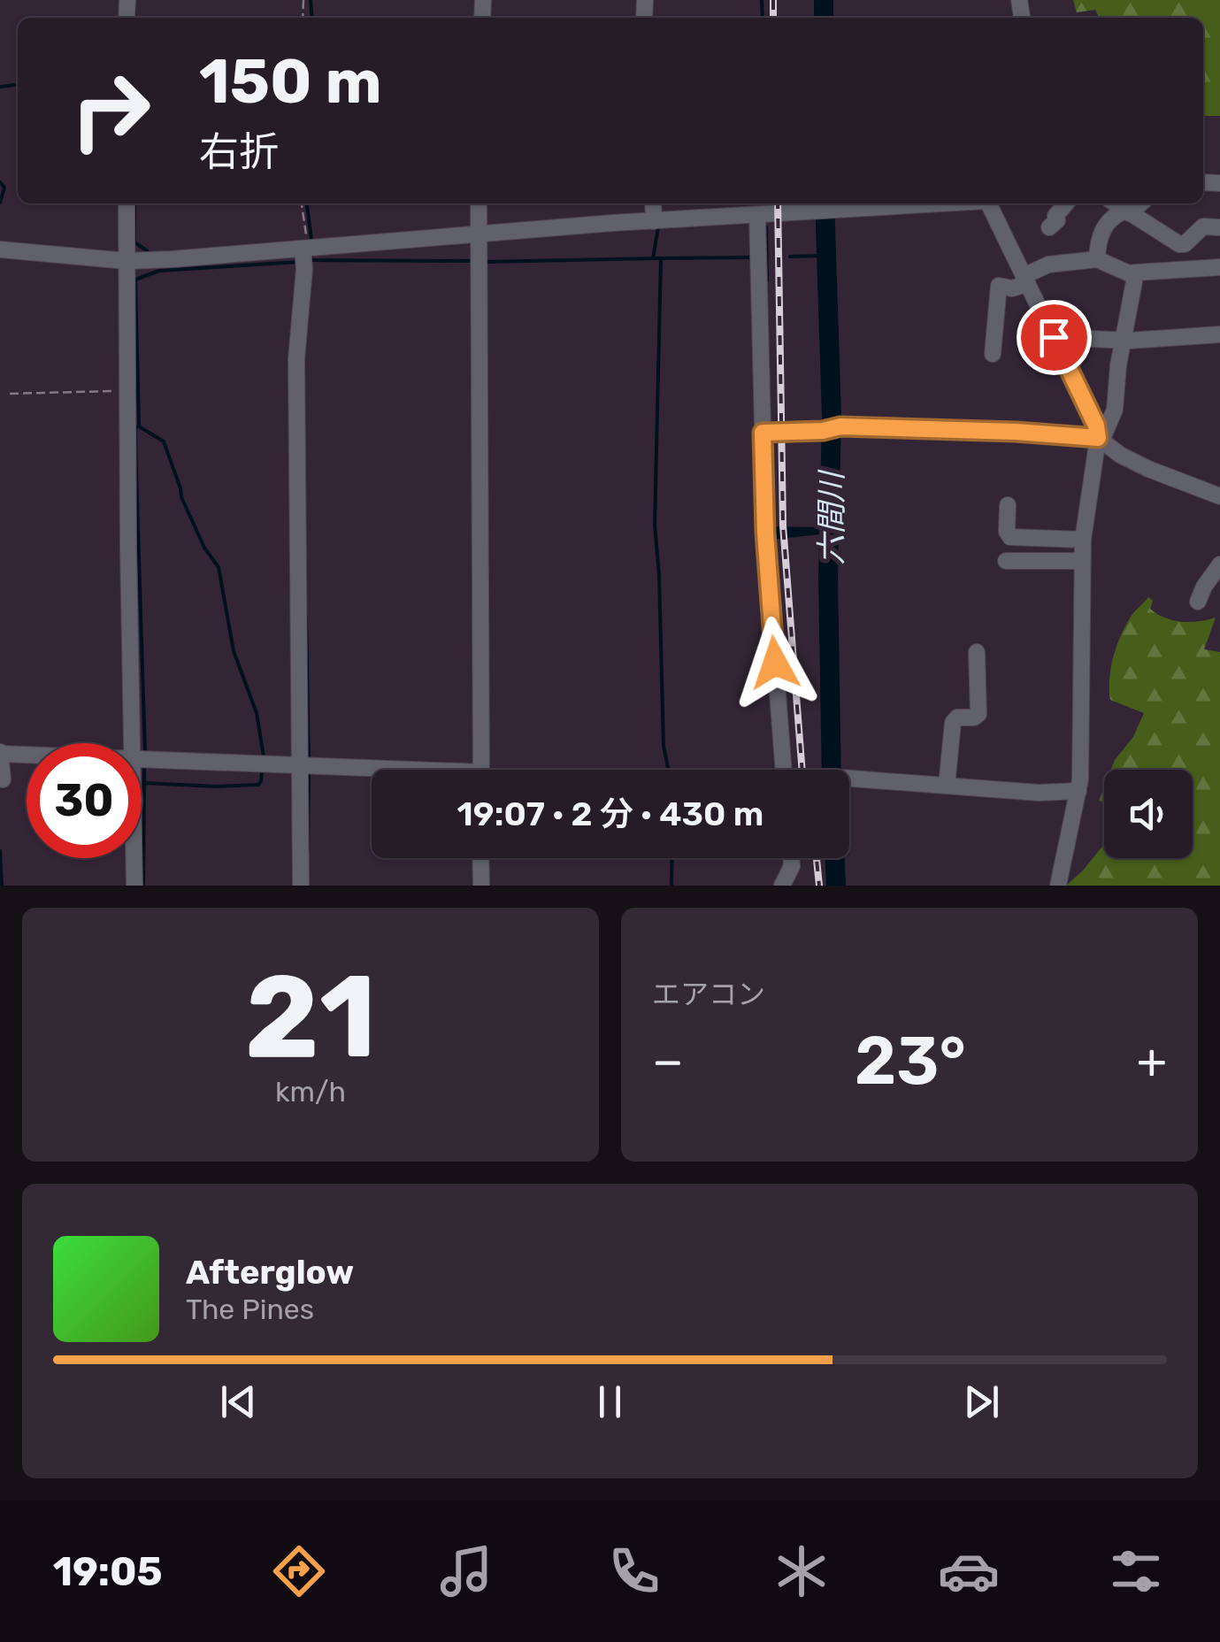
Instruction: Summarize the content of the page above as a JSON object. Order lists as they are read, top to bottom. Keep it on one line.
{"water":["六間川"],"page":{"turn":["150 m","右折"],"limit":"30","trip":"19:07 · 2 分 · 430 m","tile":[["21","km/h"],"エアコン"],"heat":["−","23°","+"],"song":["Afterglow","The Pines"],"tabs":"19:05"}}
